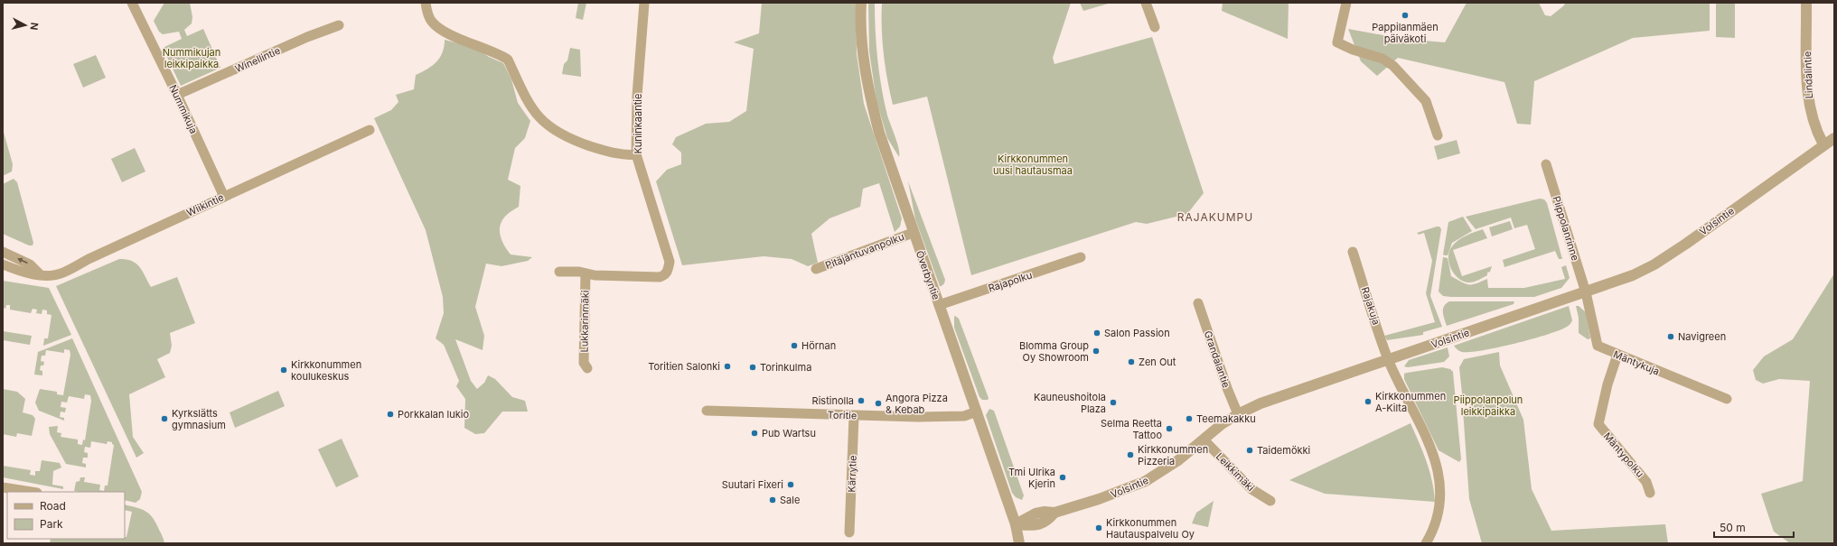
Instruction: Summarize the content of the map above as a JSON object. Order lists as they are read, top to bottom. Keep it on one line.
{"streets":{"street":["Winellintie","Lindalintie","Nummikuja","Kuninkaantie","Wiikintie","Volsintie","Piippolanrinne","Pitäjäntuvanpolku","Överbyntie","Rajapolku","Rajakuja","Lukkarinmäki","Grandalantie","Mäntykuja","Toritie","Mäntypolku","Leikkimäki","Kärrytie"]},"crossings":[["Winellintie","Nummikuja"],["Lindalintie","Volsintie"],["Nummikuja","Wiikintie"],["Kuninkaantie","Lukkarinmäki"],["Volsintie","Piippolanrinne"],["Volsintie","Överbyntie"],["Volsintie","Rajakuja"],["Volsintie","Grandalantie"],["Volsintie","Mäntykuja"],["Volsintie","Leikkimäki"],["Piippolanrinne","Mäntykuja"],["Pitäjäntuvanpolku","Överbyntie"],["Överbyntie","Rajapolku"],["Överbyntie","Toritie"],["Mäntykuja","Mäntypolku"],["Toritie","Kärrytie"]],"districts":["RAJAKUMPU"],"parks":["Nummikujan leikkipaikka","Kirkkonummen uusi hautausmaa","Piippolanpolun leikkipaikka"],"places":["Pappilanmäen päiväkoti","Salon Passion","Navigreen","Hörnan","Blomma Group Oy Showroom","Zen Out","Toritien Salonki","Torinkulma","Kirkkonummen koulukeskus","Ristinolla","Kirkkonummen A-Kilta","Kauneushoitola Plaza","Angora Pizza & Kebab","Porkkalan lukio","Kyrkslätts gymnasium","Teemakakku","Selma Reetta Tattoo","Pub Wartsu","Taidemökki","Kirkkonummen Pizzeria","Tmi Ulrika Kjerin","Suutari Fixeri","Sale","Kirkkonummen Hautauspalvelu Oy"],"legend":["Road","Park"],"scale_bar":"50 m","north":"right"}
